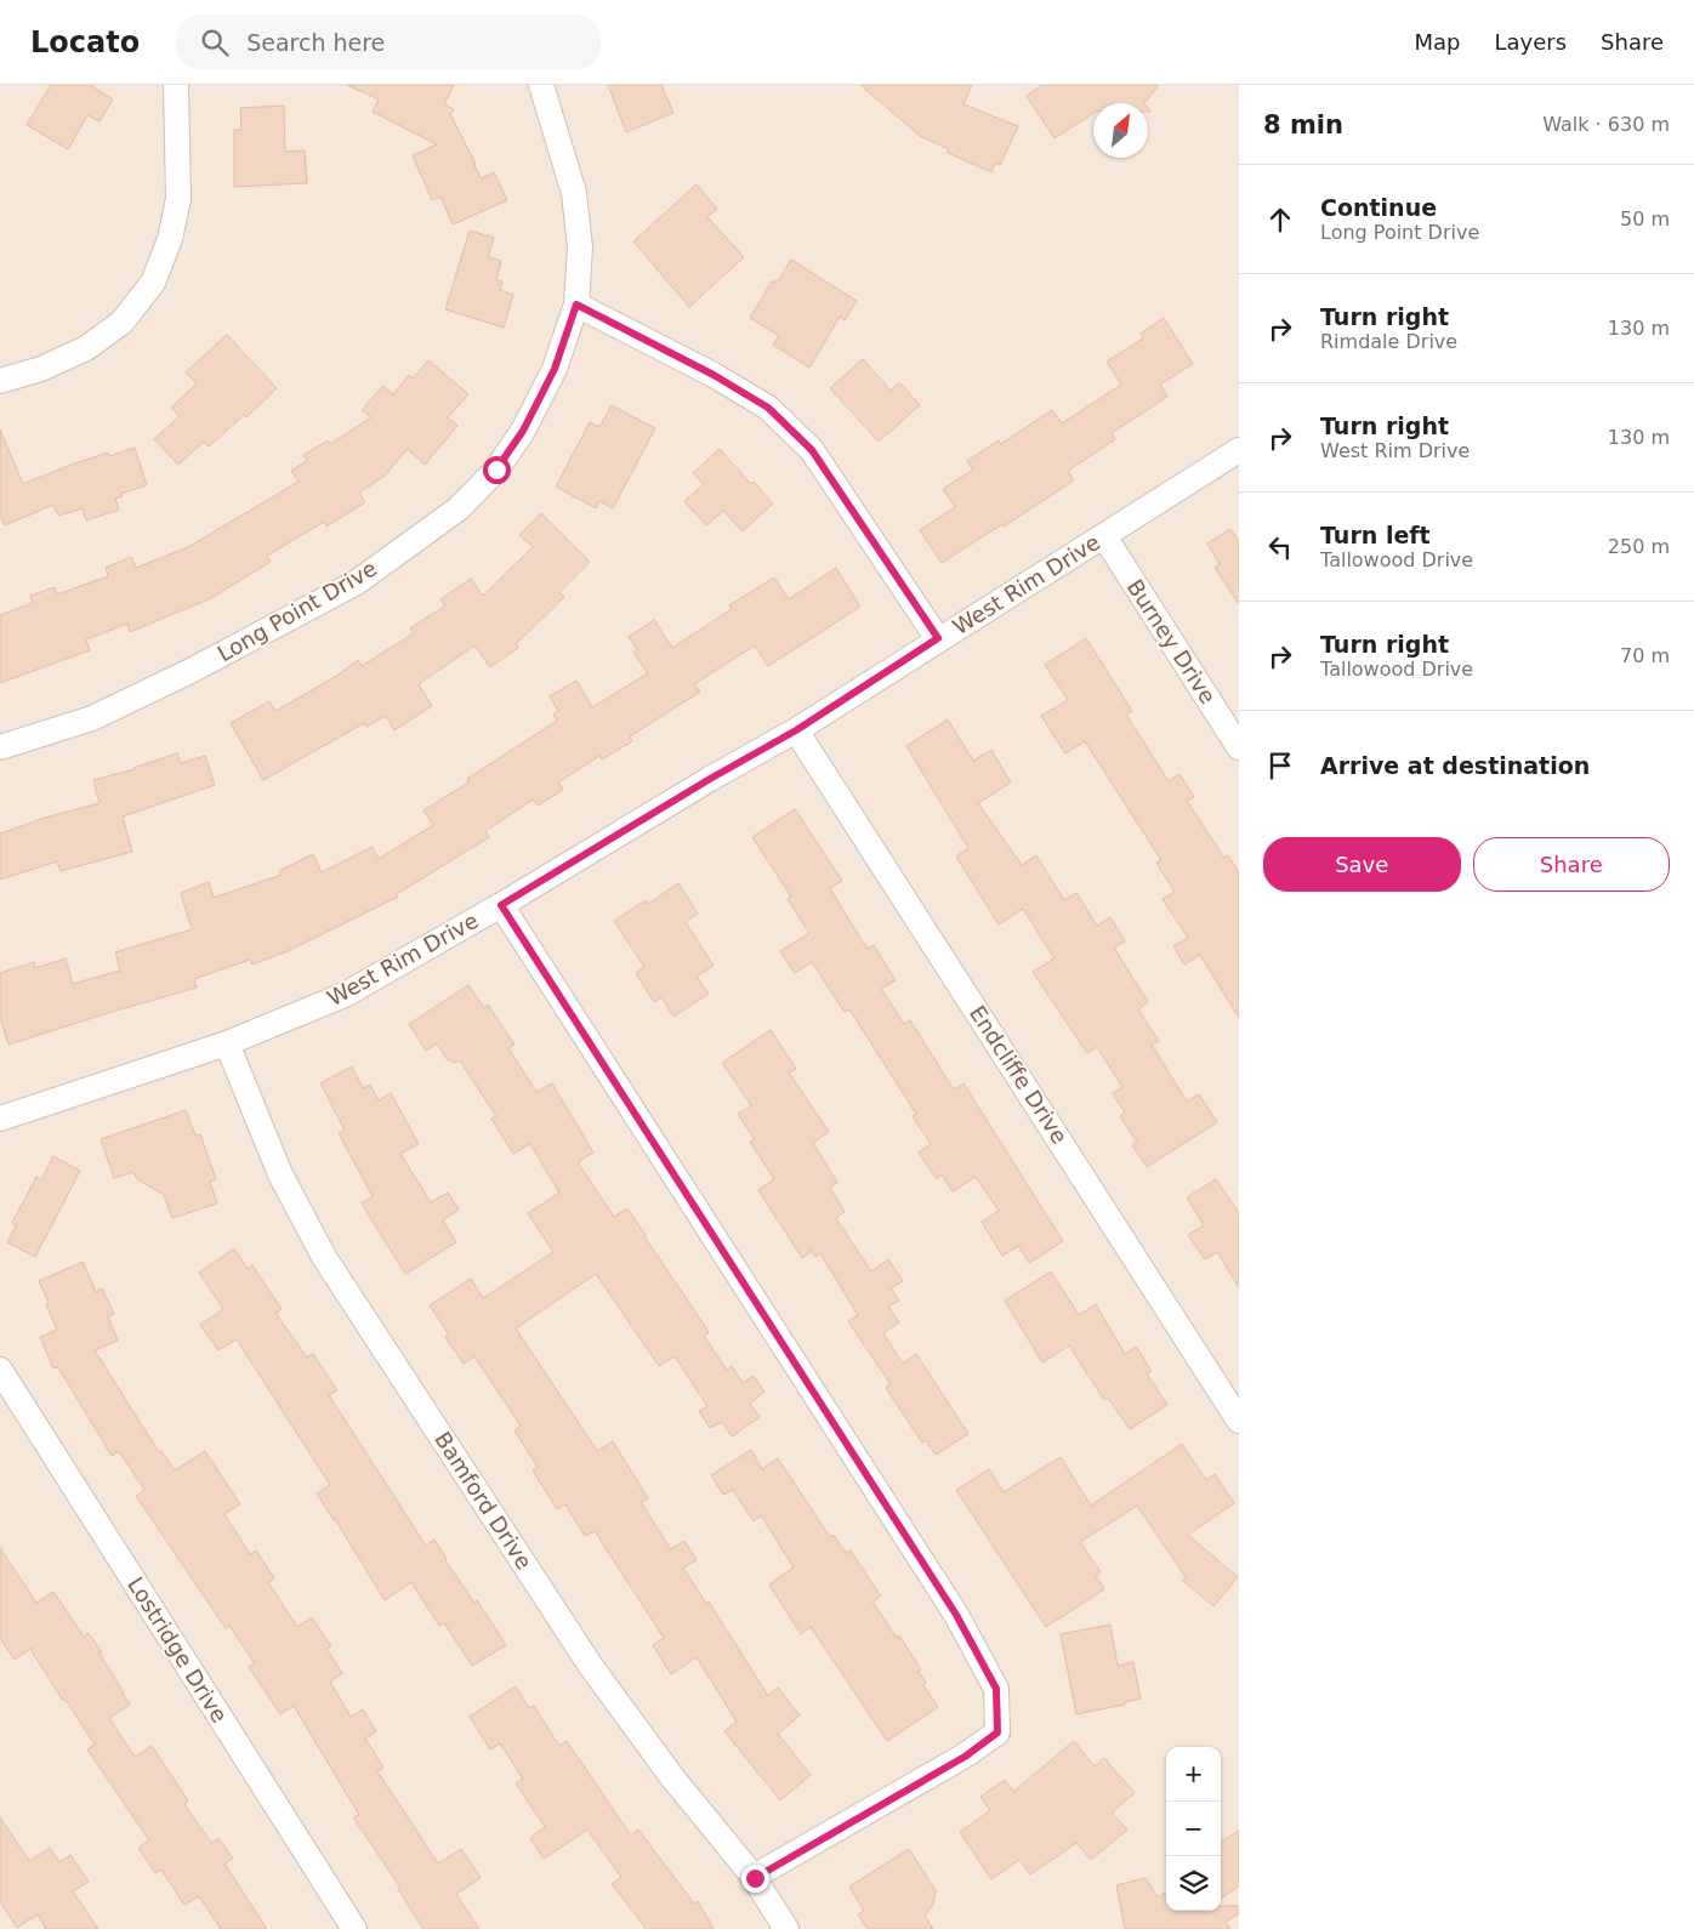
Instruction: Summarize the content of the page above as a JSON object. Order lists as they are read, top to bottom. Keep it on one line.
{"streets":{"street":["West Rim Drive","Long Point Drive","Burney Drive","Endcliffe Drive","Bamford Drive","Lostridge Drive"]},"crossings":[["West Rim Drive","Burney Drive"],["West Rim Drive","Endcliffe Drive"],["West Rim Drive","Bamford Drive"]],"north":"top right","page":{"header":"Locato","search":"Search here","nav":["Map","Layers","Share"],"heading":["8 min","Walk · 630 m"],"list":[["Continue","Long Point Drive","50 m"],["Turn right","Rimdale Drive","130 m"],["Turn right","West Rim Drive","130 m"],["Turn left","Tallowood Drive","250 m"],["Turn right","Tallowood Drive","70 m"],"Arrive at destination"],"buttons":["Save","Share"],"map_buttons":["+","−"]}}
